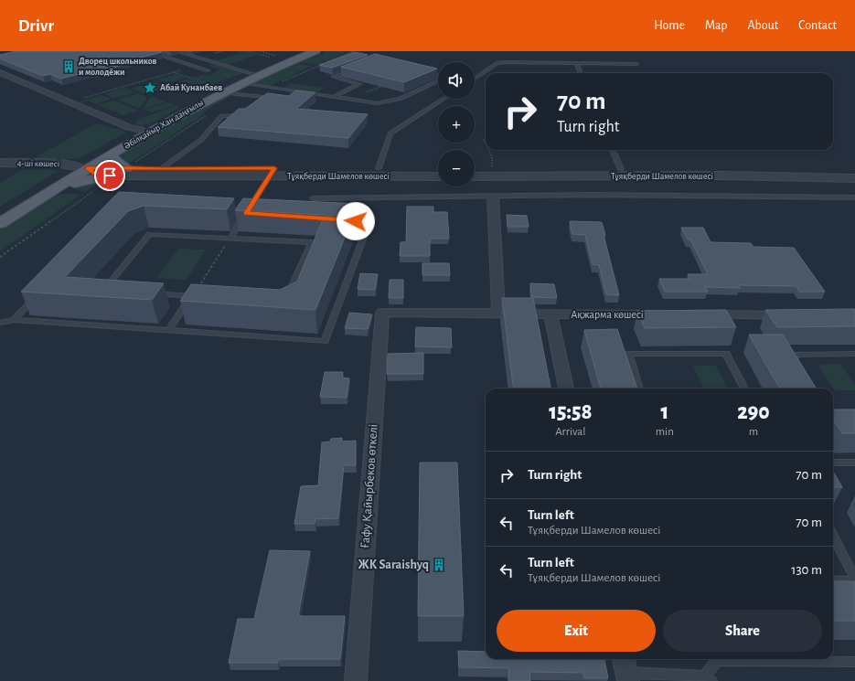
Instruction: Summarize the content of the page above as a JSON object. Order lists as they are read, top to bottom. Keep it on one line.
{"streets":{"main road":["Әбілқайыр Хан даңғылы"],"street":["4-ші көшесі","Тұяқберди Шамелов көшесі","Ақжарма көшесі","Ғафу Қайырбеков өткелі"]},"crossings":[["Әбілқайыр Хан даңғылы","4-ші көшесі"],["Әбілқайыр Хан даңғылы","Тұяқберди Шамелов көшесі"],["4-ші көшесі","Тұяқберди Шамелов көшесі"],["Ақжарма көшесі","Ғафу Қайырбеков өткелі"]],"places":{"building":["Дворец школьников и молодёжи","ЖК Saraishyq"],"place":["Абай Кунанбаев"]},"page":{"header":"Drivr","nav":["Home","Map","About","Contact"],"map_buttons":["+","−"],"turn":["70 m","Turn right"],"eta":["15:58","Arrival","1","min","290","m"],"list":[{"name":"Turn right","value":"70 m"},{"name":"Turn left","note":"Тұяқберди Шамелов көшесі","value":"70 m"},{"name":"Turn left","note":"Тұяқберди Шамелов көшесі","value":"130 m"}],"buttons":["Exit","Share"]}}
